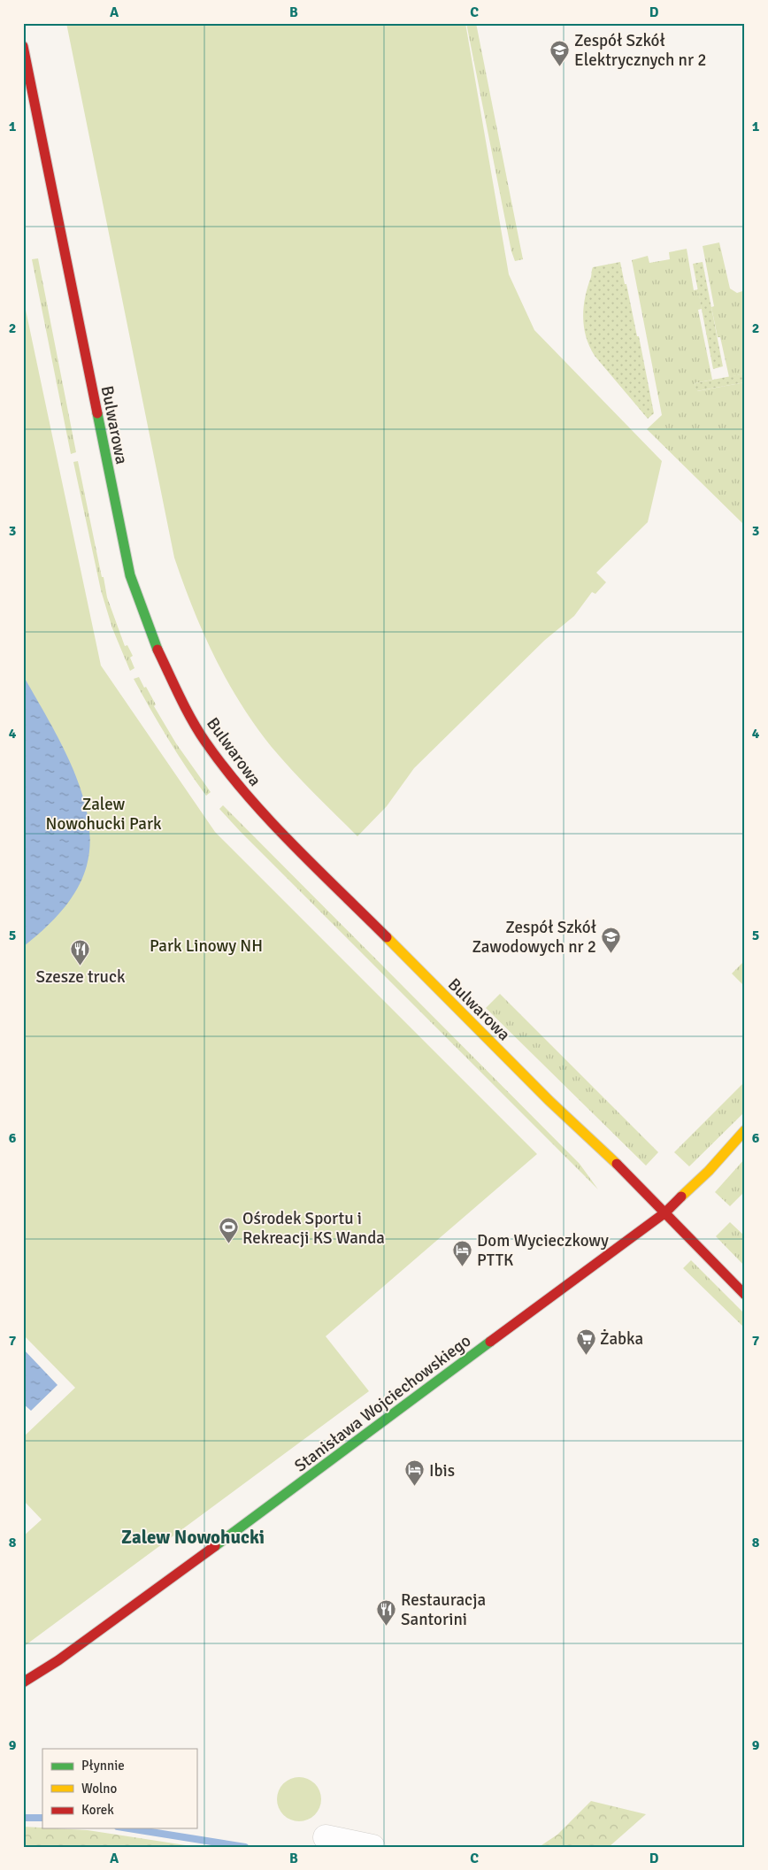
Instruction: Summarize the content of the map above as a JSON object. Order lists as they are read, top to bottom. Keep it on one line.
{"streets":{"street":["Bulwarowa","Stanisława Wojciechowskiego"]},"crossings":[["Bulwarowa","Stanisława Wojciechowskiego"]],"districts":["Zalew Nowohucki"],"parks":["Zalew Nowohucki Park","Park Linowy NH"],"places":{"school or university":["Zespół Szkół Elektrycznych nr 2","Zespół Szkół Zawodowych nr 2"],"restaurant":["Szesze truck","Restauracja Santorini"],"sports":["Ośrodek Sportu i Rekreacji KS Wanda"],"hotel":["Dom Wycieczkowy PTTK","Ibis"],"supermarket":["Żabka"]},"legend":["Płynnie","Wolno","Korek"],"grid":{"columns":["A","B","C","D"],"rows":["1","2","3","4","5","6","7","8","9"]}}
